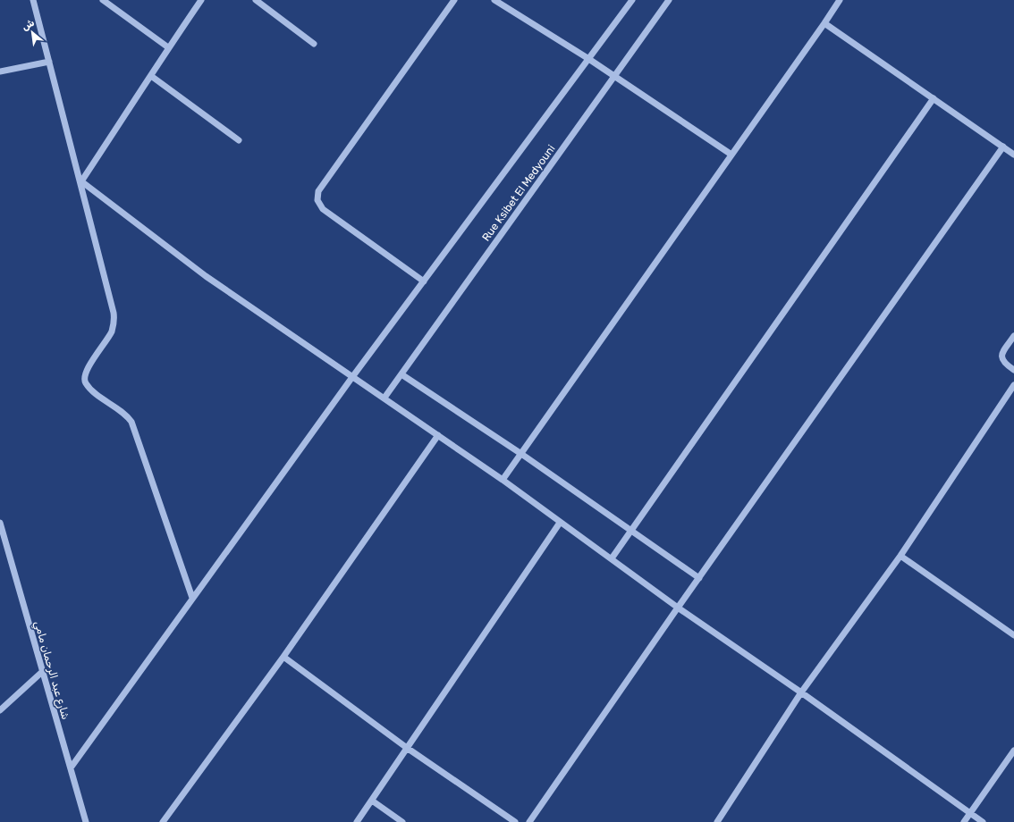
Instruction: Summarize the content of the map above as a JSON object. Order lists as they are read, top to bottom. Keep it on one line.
{"streets":{"street":["Rue Ksibet El Medyouni","شارع عبد الرحمان مامي"]},"north":"top left"}
